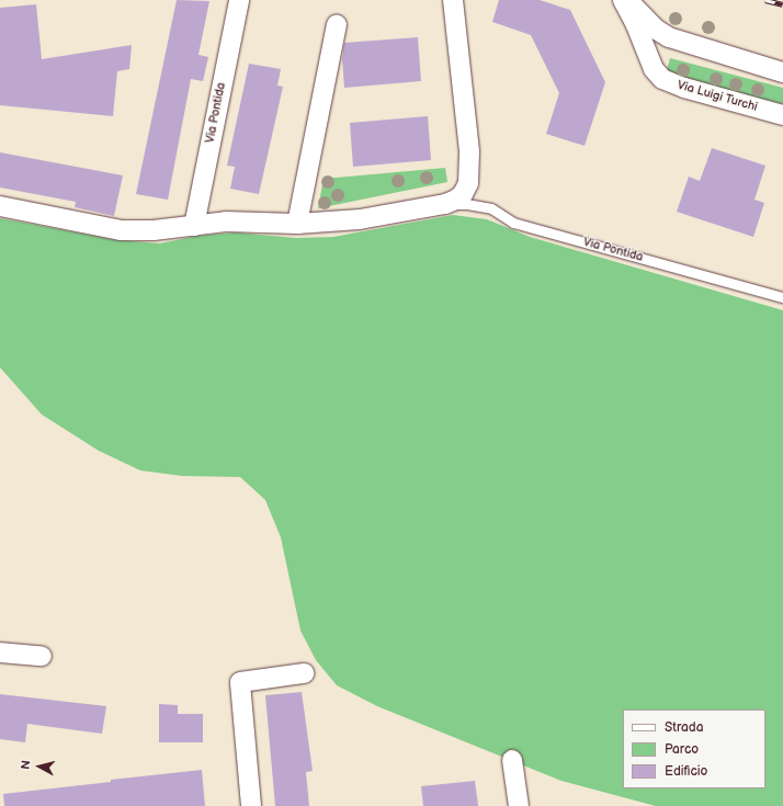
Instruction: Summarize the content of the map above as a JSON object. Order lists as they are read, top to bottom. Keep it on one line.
{"streets":{"street":["Via Luigi Turchi","Via Pontida"]},"legend":["Strada","Parco","Edificio"],"north":"left"}
